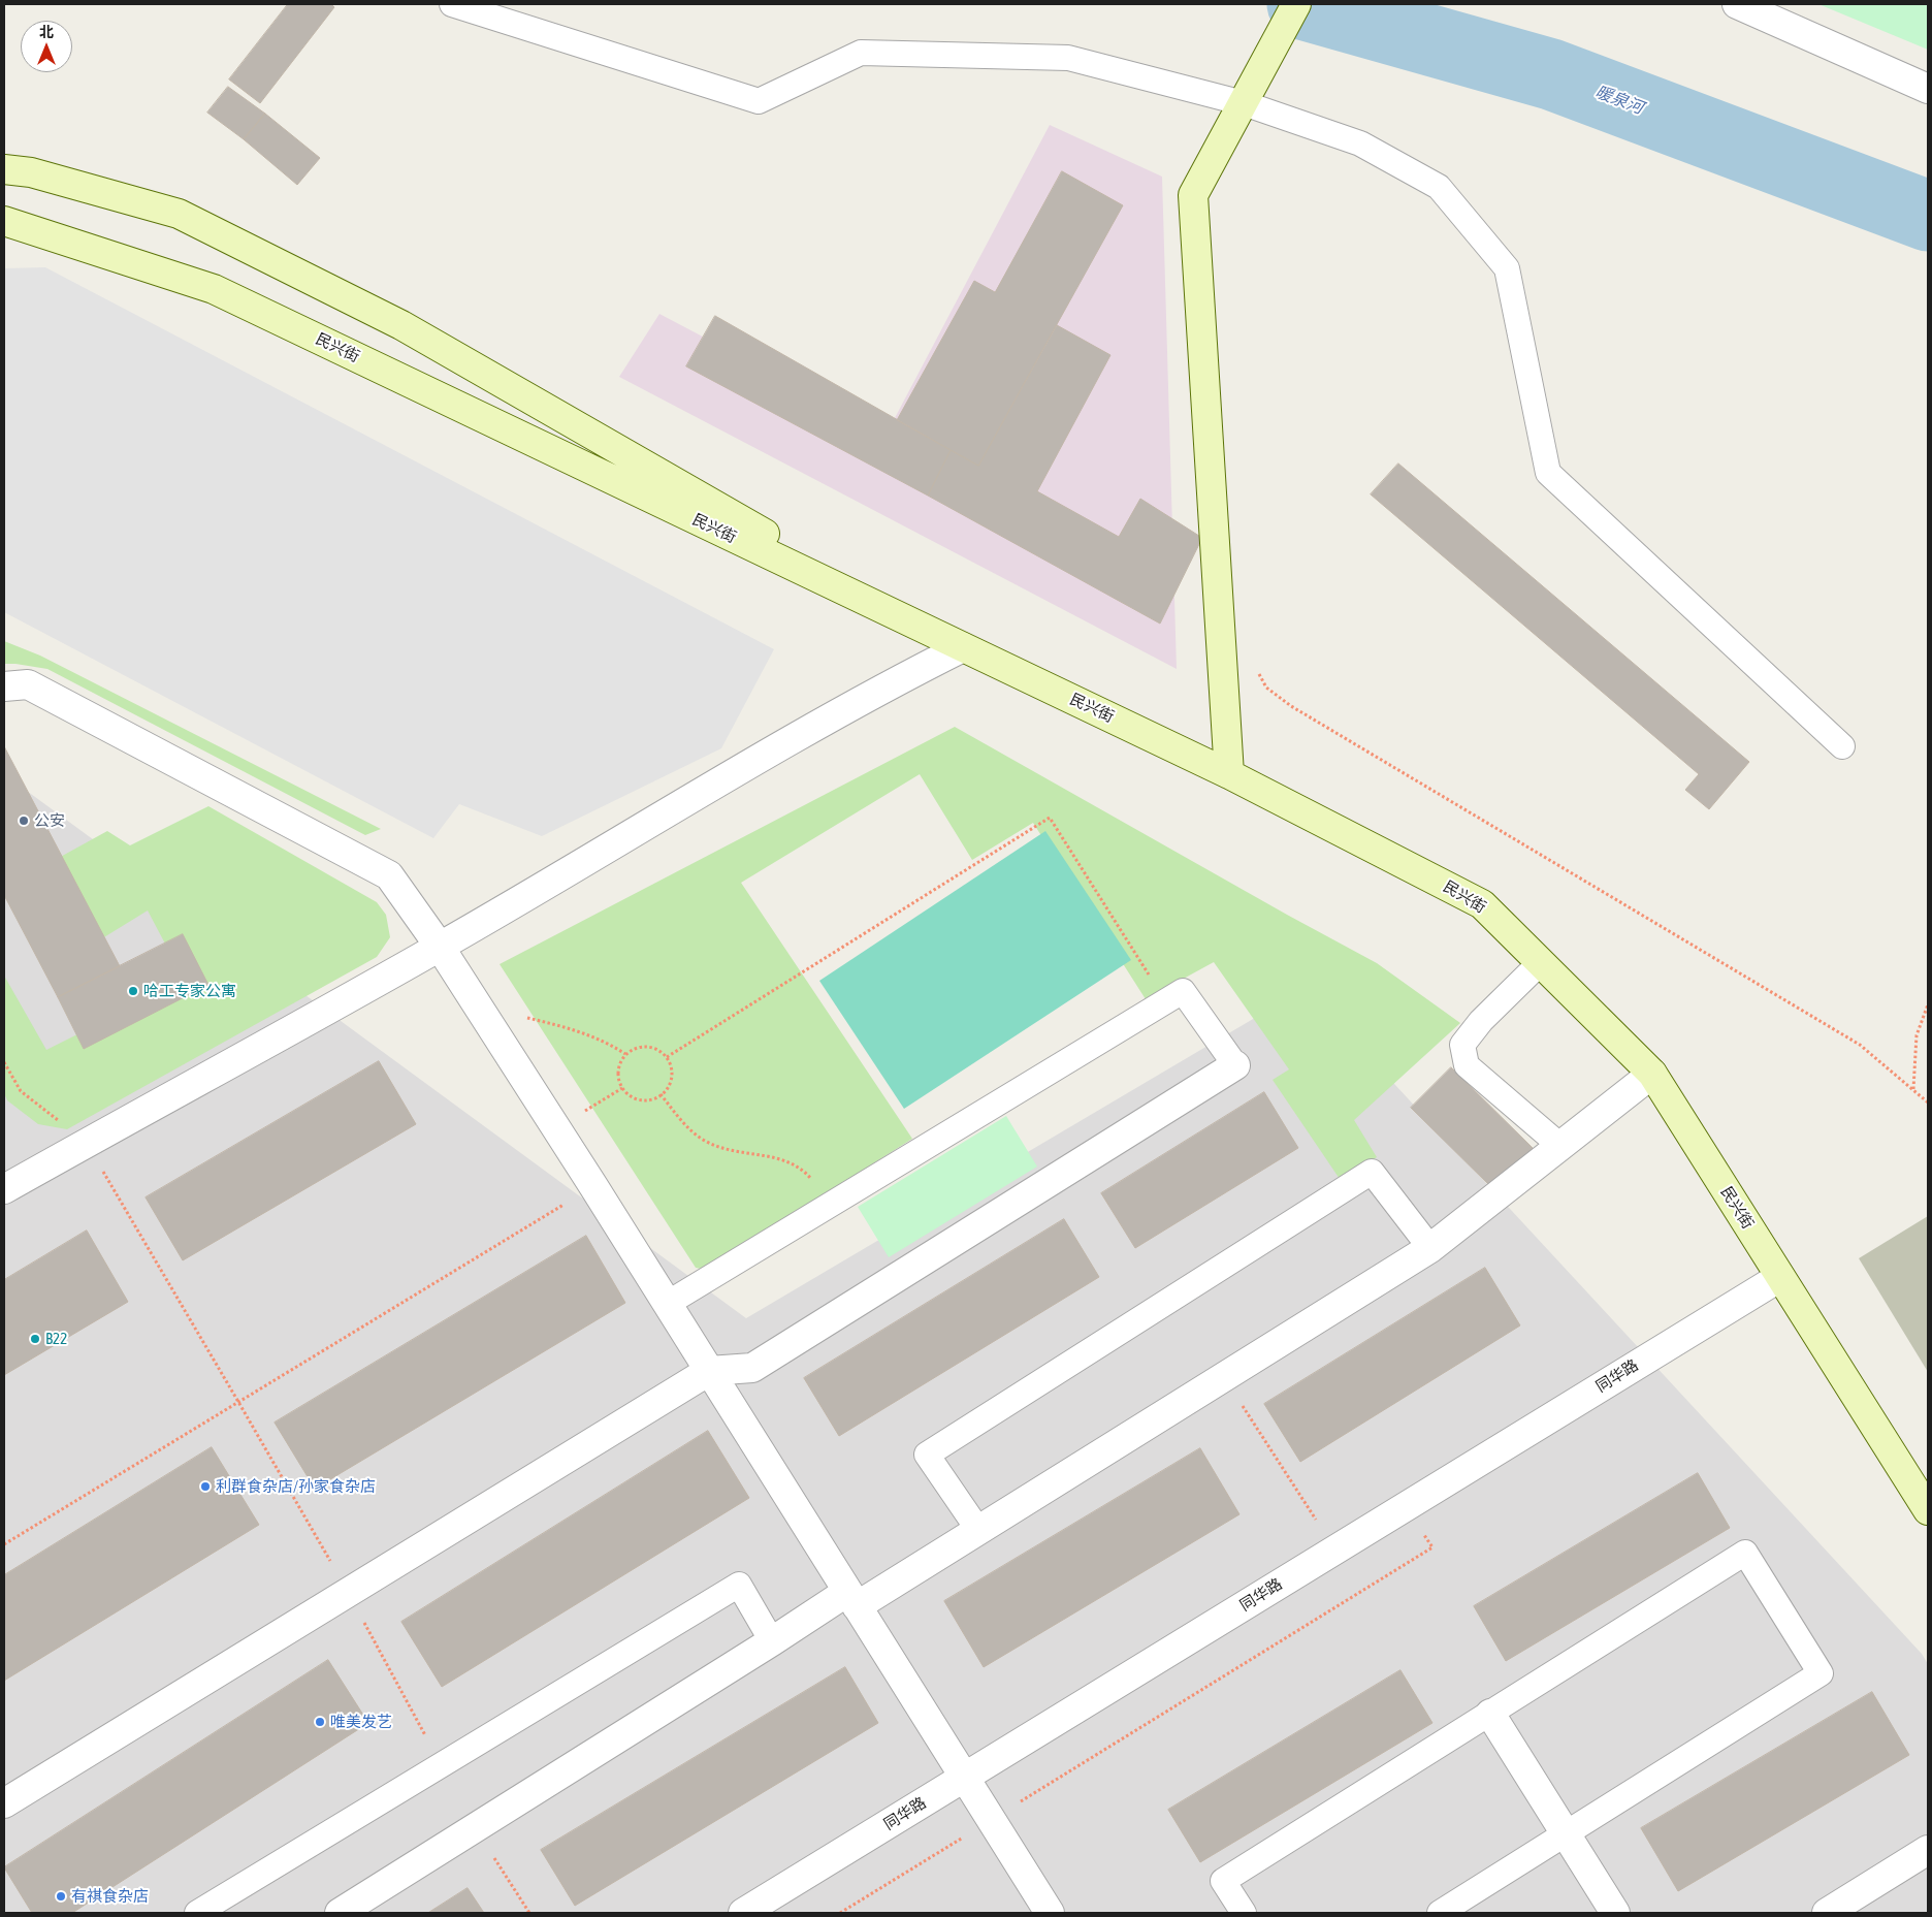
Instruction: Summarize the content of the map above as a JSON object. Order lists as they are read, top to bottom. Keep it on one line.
{"streets":{"street":["民兴街","同华路"]},"crossings":[["民兴街","同华路"]],"water":["暖泉河"],"places":["公安","哈工专家公寓","B22","利群食杂店/孙家食杂店","唯美发艺","有祺食杂店"],"north":"top"}
